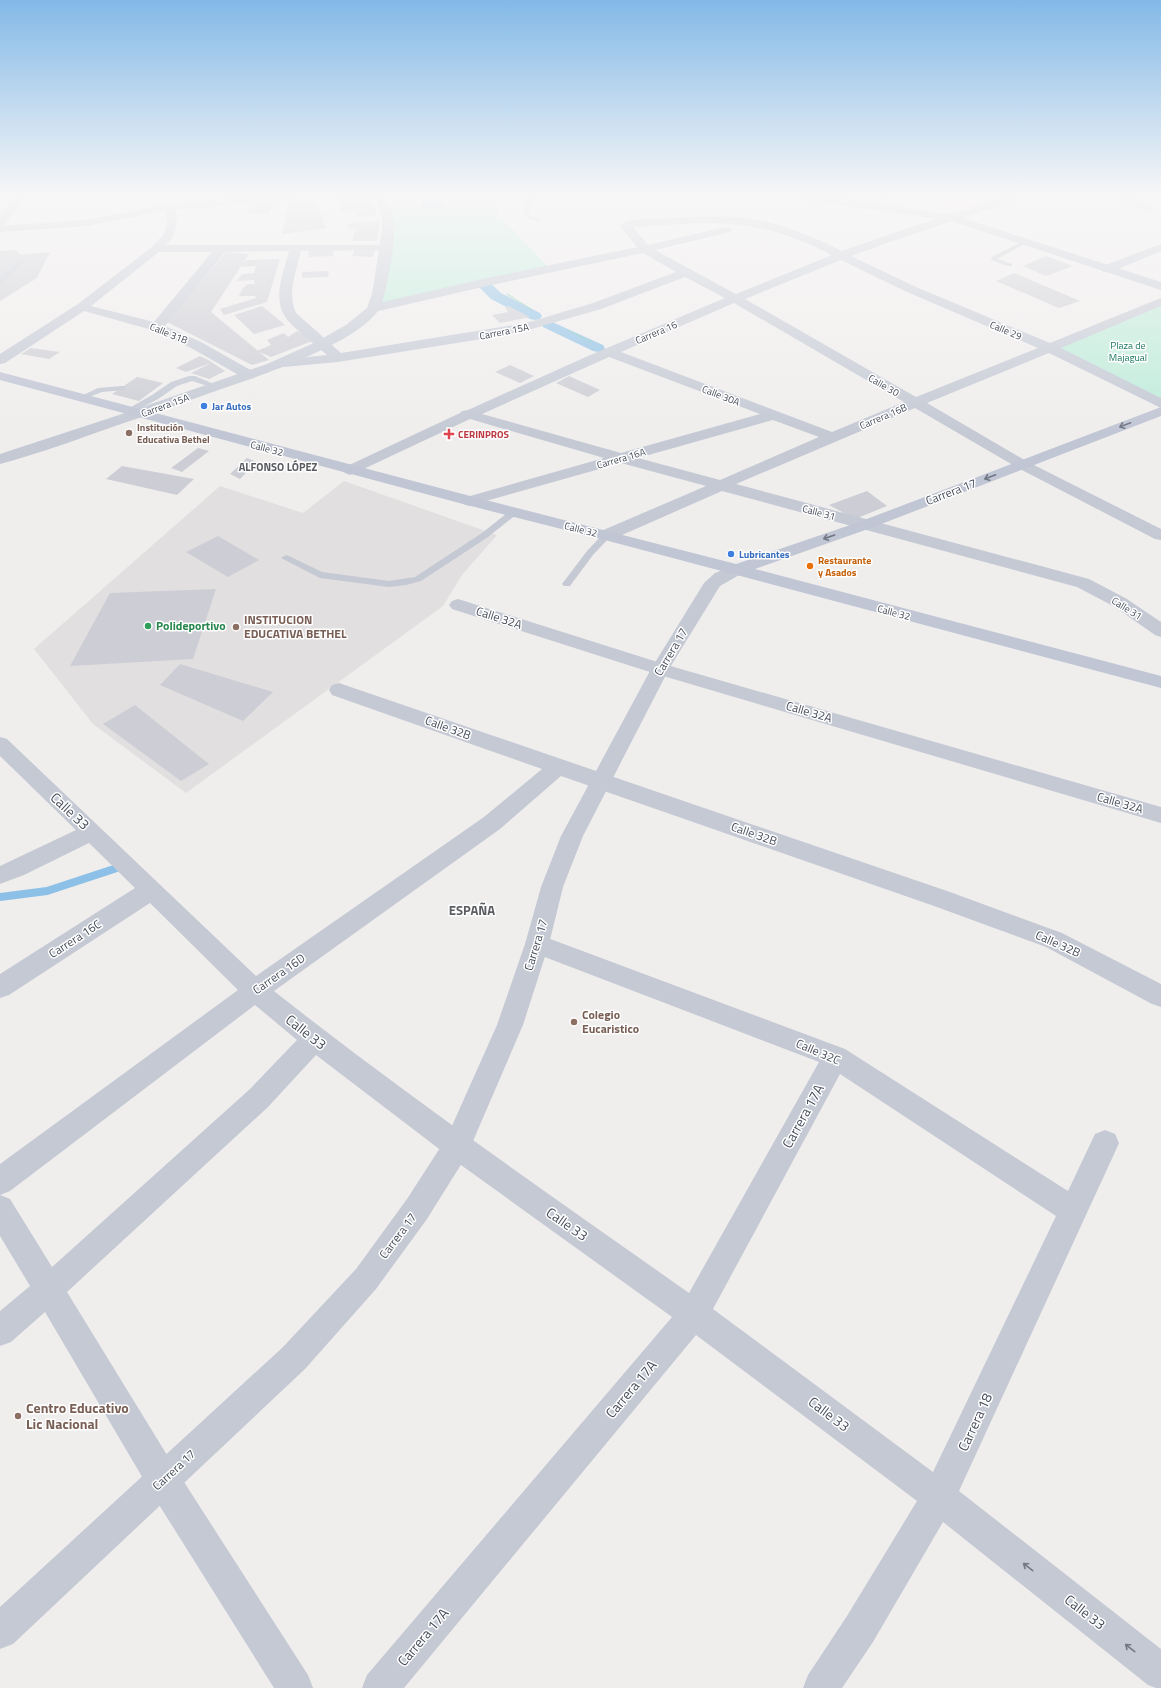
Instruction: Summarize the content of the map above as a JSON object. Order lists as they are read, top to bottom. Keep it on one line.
{"streets":{"main road":["Calle 32","Carrera 17"],"street":["Calle 29","Carrera 15A","Carrera 16","Calle 31B","Calle 30","Calle 30A","Carrera 16B","Carrera 16A","Calle 31","Calle 32A","Calle 32B","Calle 33","Carrera 16C","Carrera 16D","Calle 32C","Carrera 17A","Carrera 18"]},"crossings":[["Calle 29","Carrera 16B"],["Carrera 15A","Calle 31B"],["Carrera 15A","Calle 32"],["Carrera 16","Calle 30"],["Carrera 16","Calle 30A"],["Carrera 16","Calle 32"],["Carrera 16","Calle 31"],["Calle 30","Carrera 16B"],["Calle 30","Carrera 17"],["Calle 30A","Carrera 16B"],["Calle 30A","Carrera 16A"],["Carrera 16B","Calle 32"],["Carrera 16B","Calle 31"],["Calle 32","Carrera 16A"],["Calle 32","Carrera 17"],["Carrera 16A","Calle 31"],["Carrera 17","Calle 31"],["Carrera 17","Calle 32A"],["Carrera 17","Calle 32B"],["Carrera 17","Calle 33"],["Carrera 17","Calle 32C"],["Calle 32B","Carrera 16D"],["Calle 33","Carrera 16C"],["Calle 33","Carrera 16D"],["Calle 33","Carrera 17A"],["Calle 33","Carrera 18"],["Calle 32C","Carrera 17A"],["Calle 32C","Carrera 18"]],"districts":["ALFONSO LÓPEZ","ESPAÑA"],"parks":["Plaza de Majagual"],"places":{"other":["Jar Autos","Institución Educativa Bethel","Lubricantes","Restaurante y Asados","Polideportivo","INSTITUCION EDUCATIVA BETHEL","Colegio Eucaristico","Centro Educativo Lic Nacional"],"health":["CERINPROS"]}}
